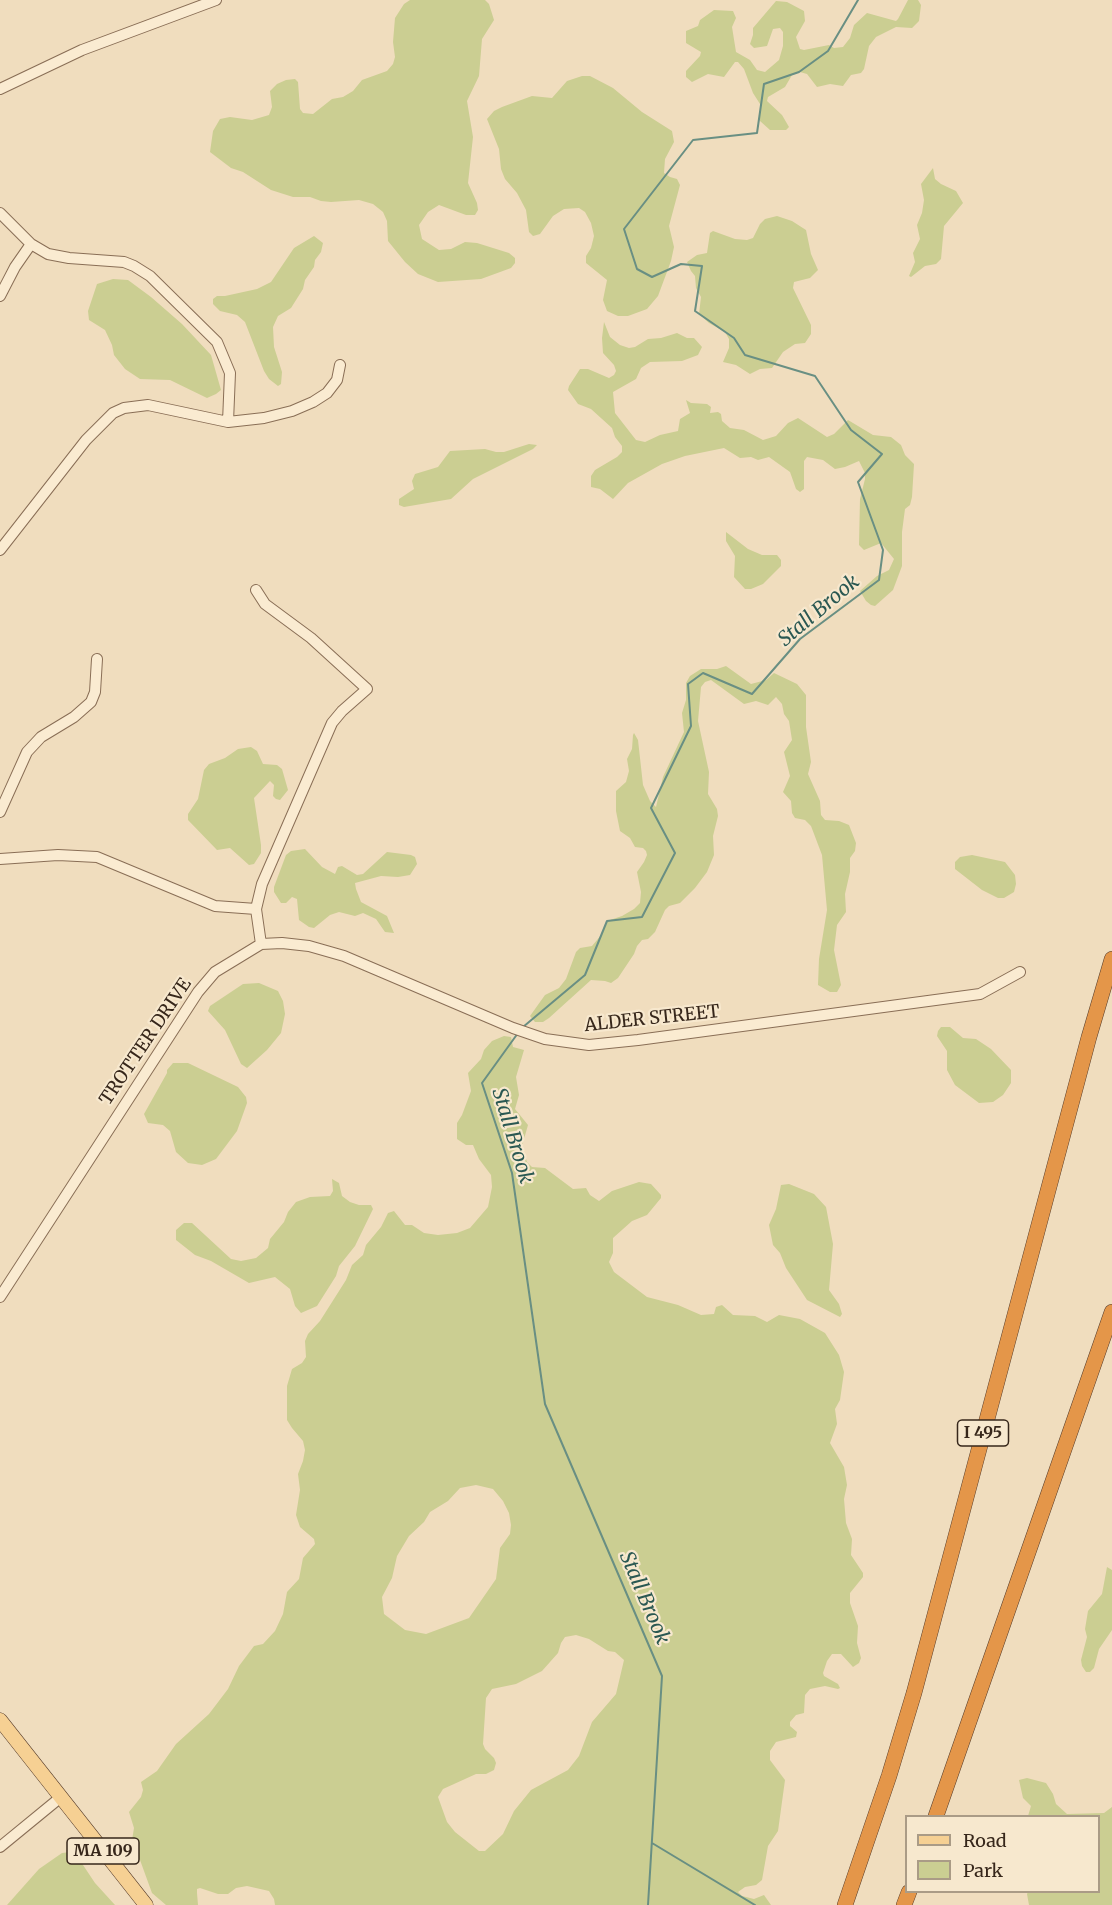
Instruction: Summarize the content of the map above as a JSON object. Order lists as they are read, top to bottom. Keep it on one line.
{"streets":{"highway":["I 495"],"main road":["MA 109"],"street":["ALDER STREET","TROTTER DRIVE"]},"crossings":[["ALDER STREET","TROTTER DRIVE"]],"water":["Stall Brook"],"legend":["Road","Park"]}
